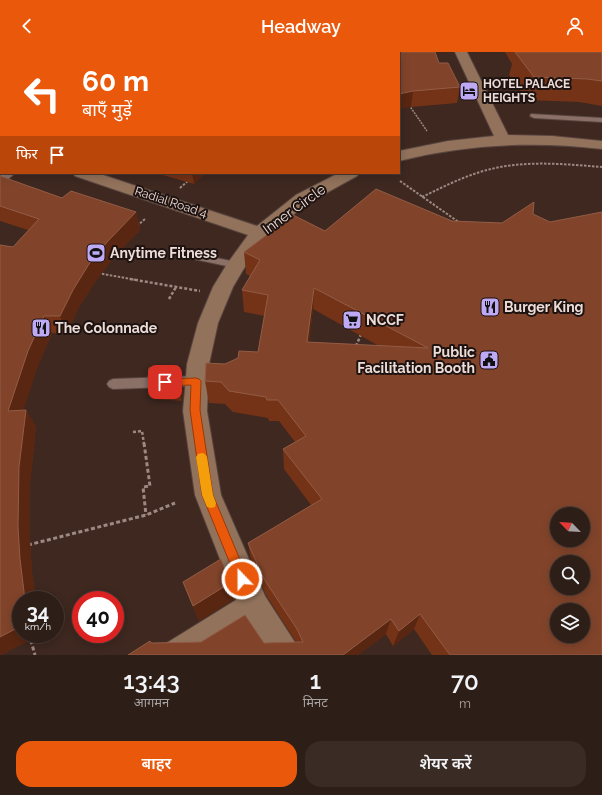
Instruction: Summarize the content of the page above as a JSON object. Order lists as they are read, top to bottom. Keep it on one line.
{"streets":{"street":["Radial Road 4","Inner Circle"]},"crossings":[["Radial Road 4","Inner Circle"]],"places":{"hotel":["HOTEL PALACE HEIGHTS"],"sports":["Anytime Fitness"],"restaurant":["Burger King","The Colonnade"],"supermarket":["NCCF"],"public building":["Public Facilitation Booth"]},"north":"top left","page":{"header":"Headway","turn":["60 m","बाएँ मुड़ें"],"then":"फिर","speed":"34 km/h","limit":"40","eta":["13:43","आगमन","1","मिनट","70","m"],"buttons":["बाहर","शेयर करें"]}}
